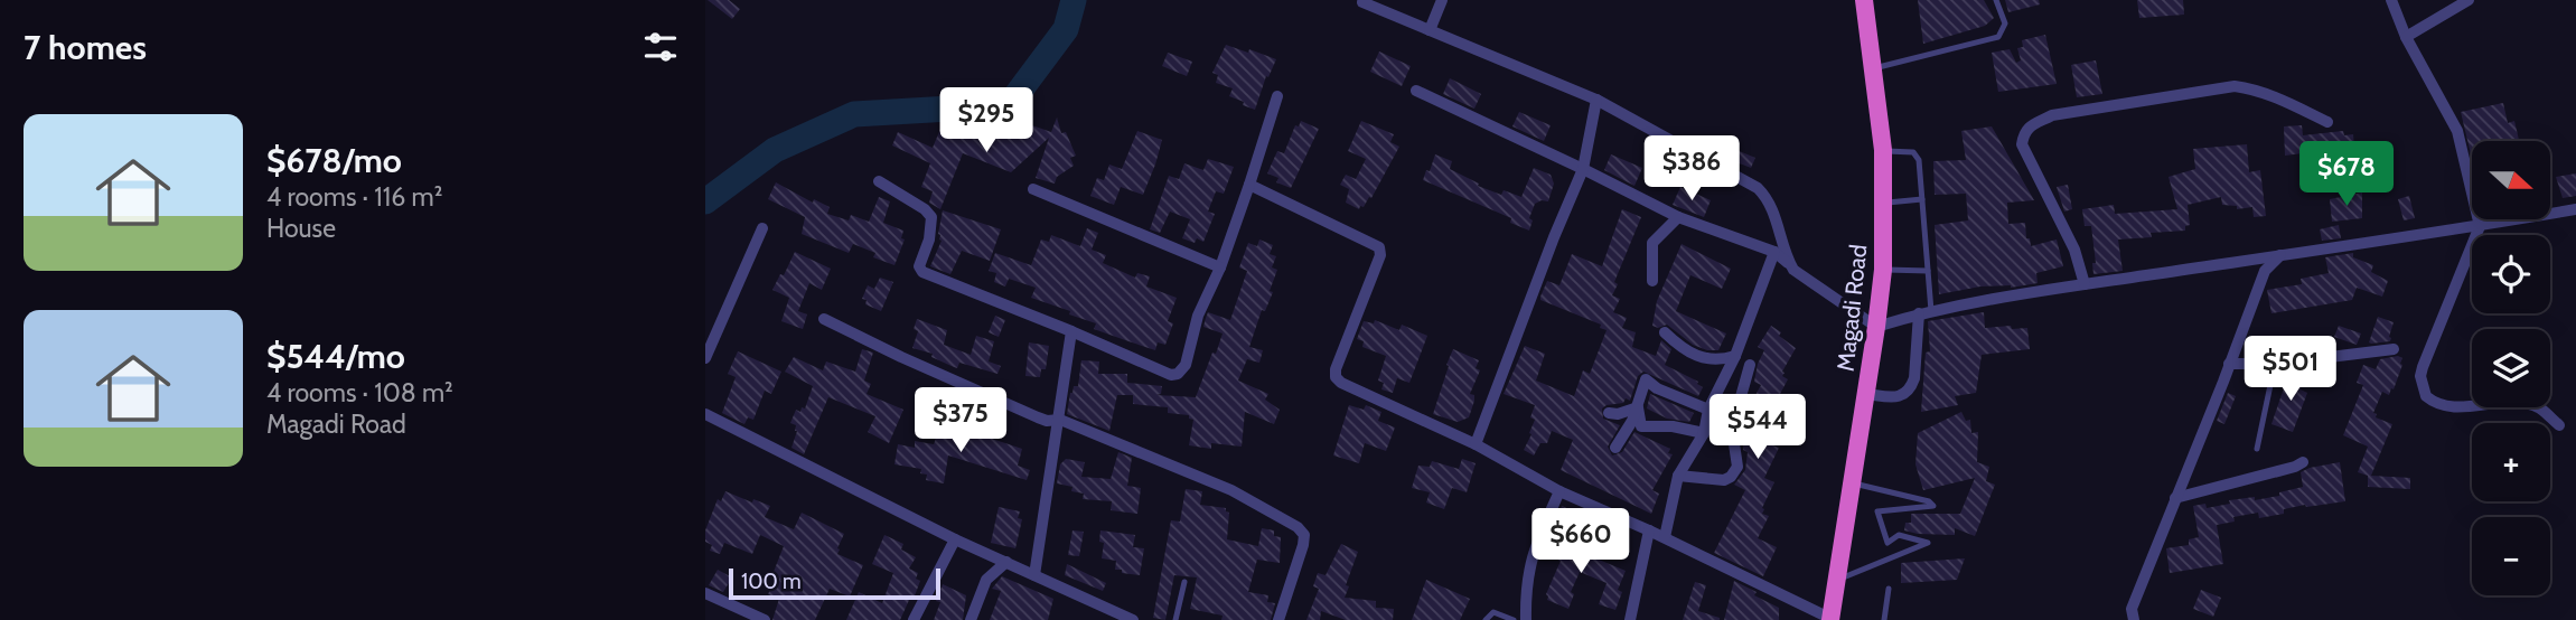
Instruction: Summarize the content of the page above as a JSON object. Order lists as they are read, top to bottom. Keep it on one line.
{"streets":{"highway":["Magadi Road"]},"scale_bar":"100 m","north":"right","page":{"heading":"7 homes","price":["$295","$386","$678","$501","$375","$544","$660"],"list":[{"name":"$678/mo","note":"4 rooms · 116 m² · House"},{"name":"$544/mo","note":"4 rooms · 108 m² · Magadi Road"}],"map_buttons":["+","−"],"scale":"100 m"}}
